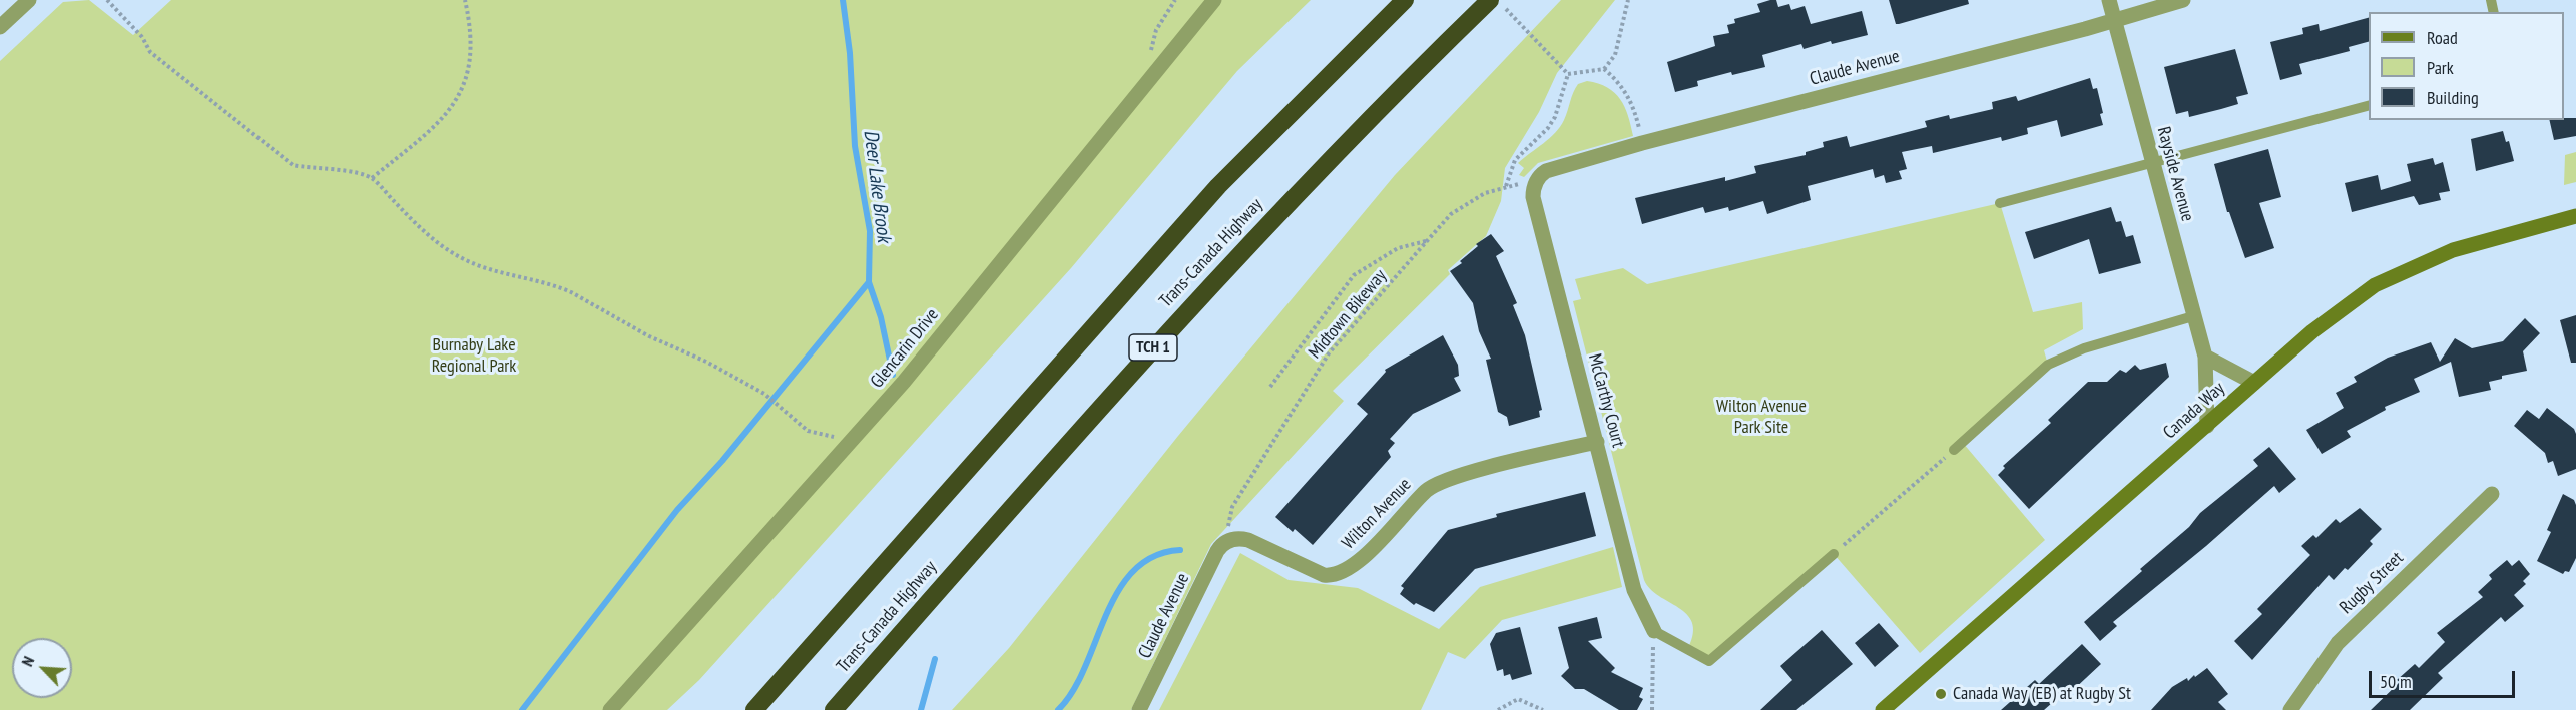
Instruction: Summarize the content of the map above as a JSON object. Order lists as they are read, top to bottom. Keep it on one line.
{"streets":{"highway":["Trans-Canada Highway","TCH 1"],"main road":["Canada Way"],"street":["Claude Avenue","Rayside Avenue","Glencarin Drive","McCarthy Court","Wilton Avenue","Rugby Street"],"path":["Midtown Bikeway"]},"crossings":[["Claude Avenue","Rayside Avenue"],["Claude Avenue","Midtown Bikeway"],["Claude Avenue","McCarthy Court"],["Claude Avenue","Wilton Avenue"],["Rayside Avenue","Canada Way"],["Midtown Bikeway","Wilton Avenue"],["McCarthy Court","Wilton Avenue"]],"water":["Deer Lake Brook"],"parks":["Burnaby Lake Regional Park","Wilton Avenue Park Site"],"places":["Canada Way (EB) at Rugby St"],"legend":["Road","Park","Building"],"scale_bar":"50 m","north":"top left"}
